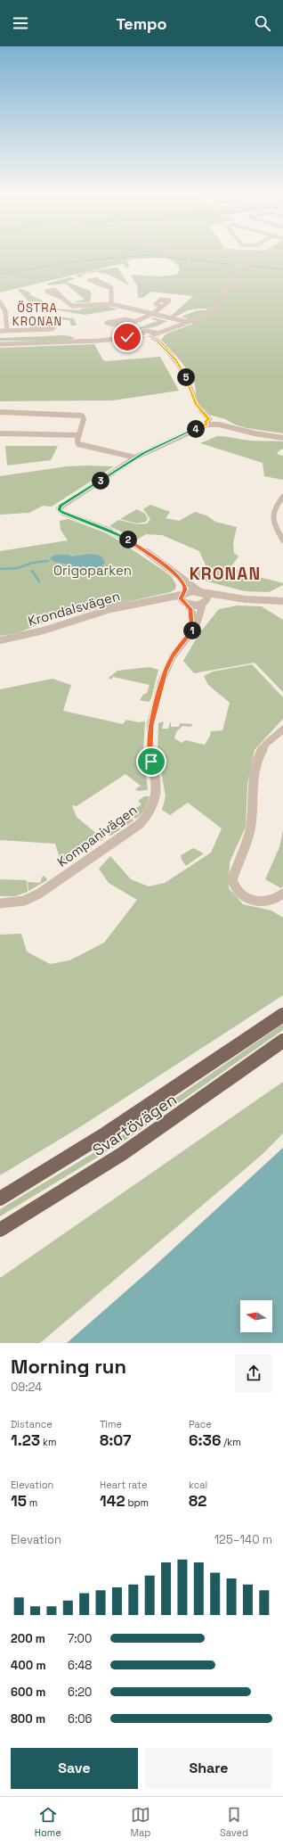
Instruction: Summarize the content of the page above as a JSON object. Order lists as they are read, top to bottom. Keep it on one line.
{"streets":{"main road":["Svartövägen"],"street":["Krondalsvägen","Kompanivägen"]},"crossings":[["Krondalsvägen","Kompanivägen"]],"districts":["ÖSTRA KRONAN","KRONAN"],"parks":["Origoparken"],"north":"left","page":{"header":"Tempo","pins":["5","4","3","2","1"],"heading":["Morning run","09:24"],"stats":[["Distance","1.23 km"],["Time","8:07"],["Pace","6:36 /km"],["Elevation","15 m"],["Heart rate","142 bpm"],["kcal","82"]],"chart":["Elevation","125–140 m"],"list":[{"name":"200 m","note":"7:00"},{"name":"400 m","note":"6:48"},{"name":"600 m","note":"6:20"},{"name":"800 m","note":"6:06"}],"buttons":["Save","Share"],"tabs":["Home","Map","Saved"]}}
